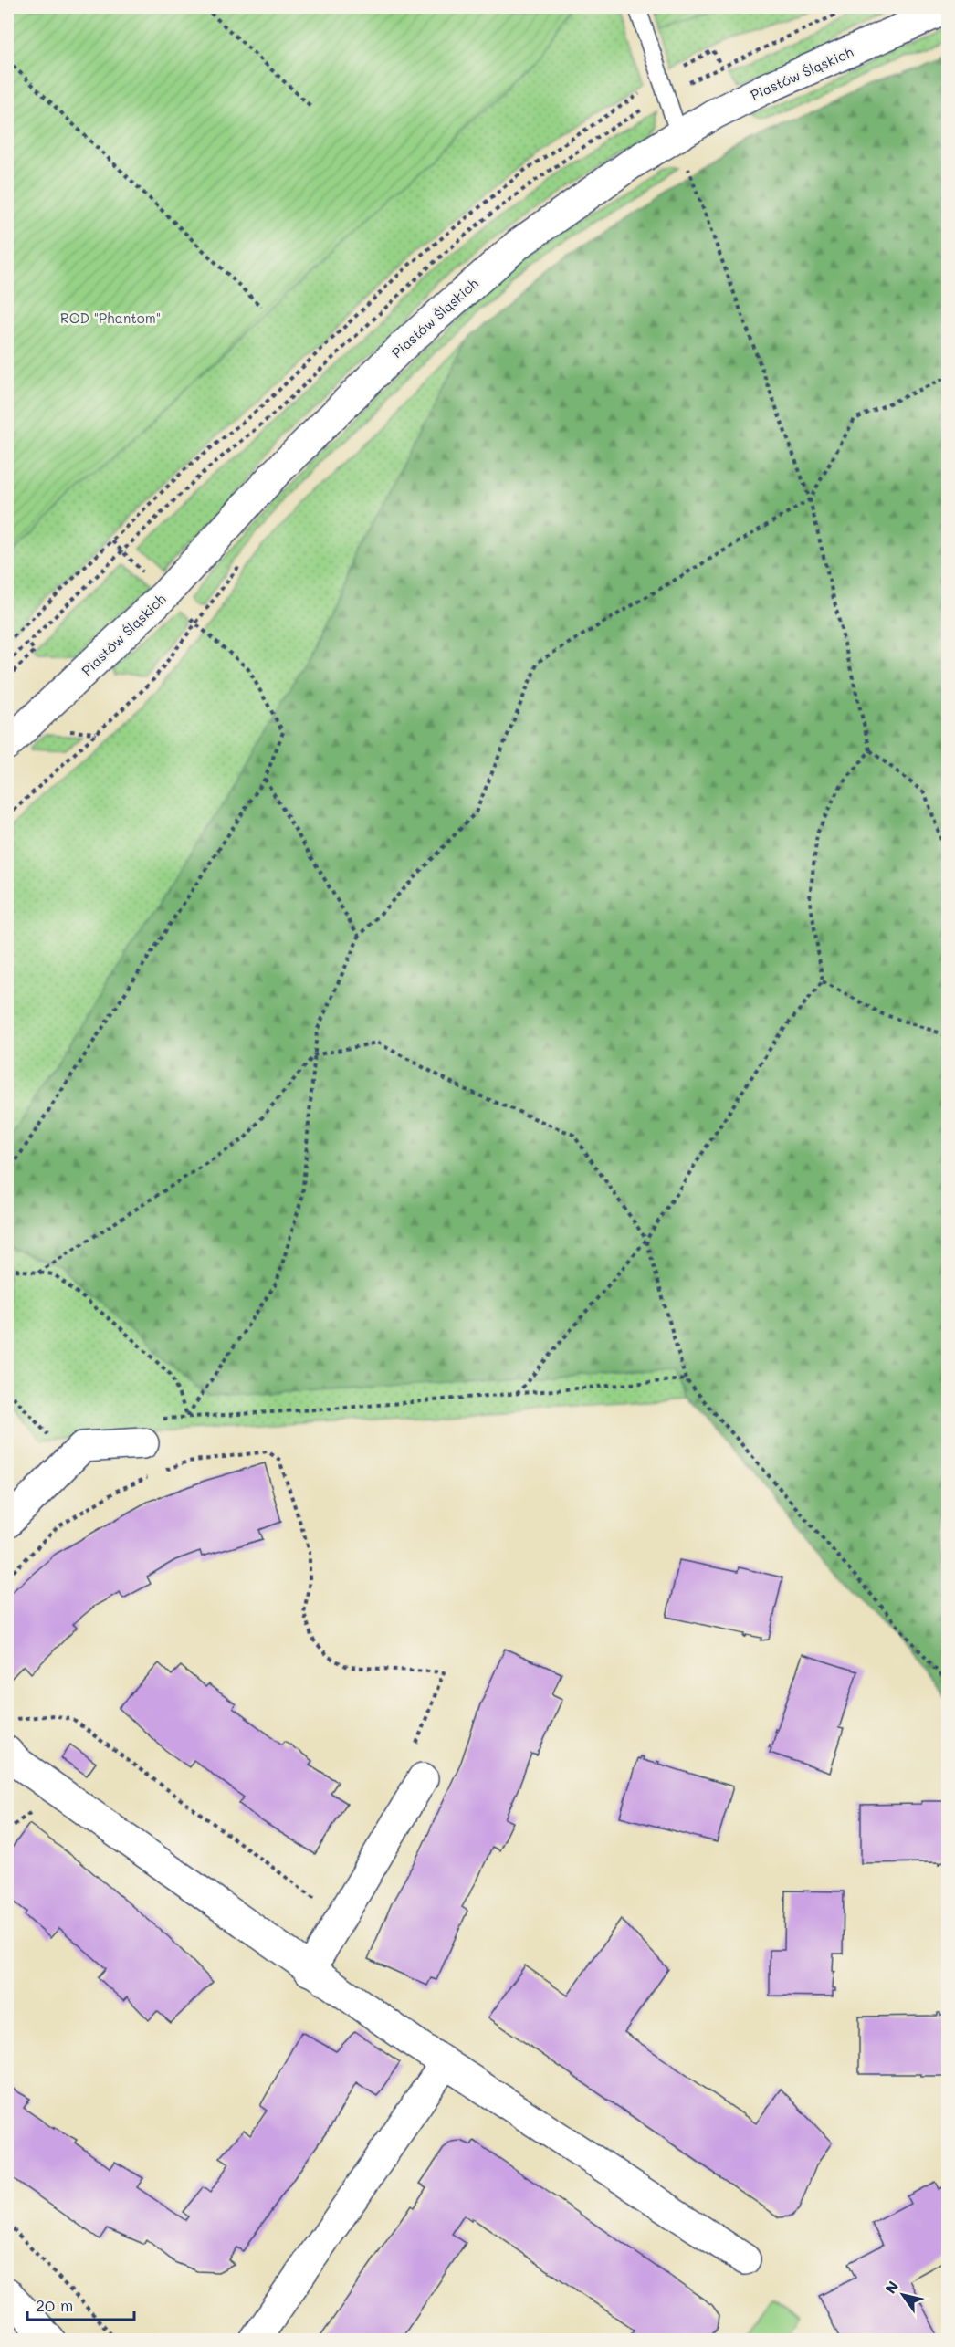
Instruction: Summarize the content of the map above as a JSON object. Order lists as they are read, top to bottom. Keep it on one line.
{"streets":{"street":["Piastów Śląskich"]},"parks":["ROD \"Phantom\""],"scale_bar":"20 m","north":"top left"}
